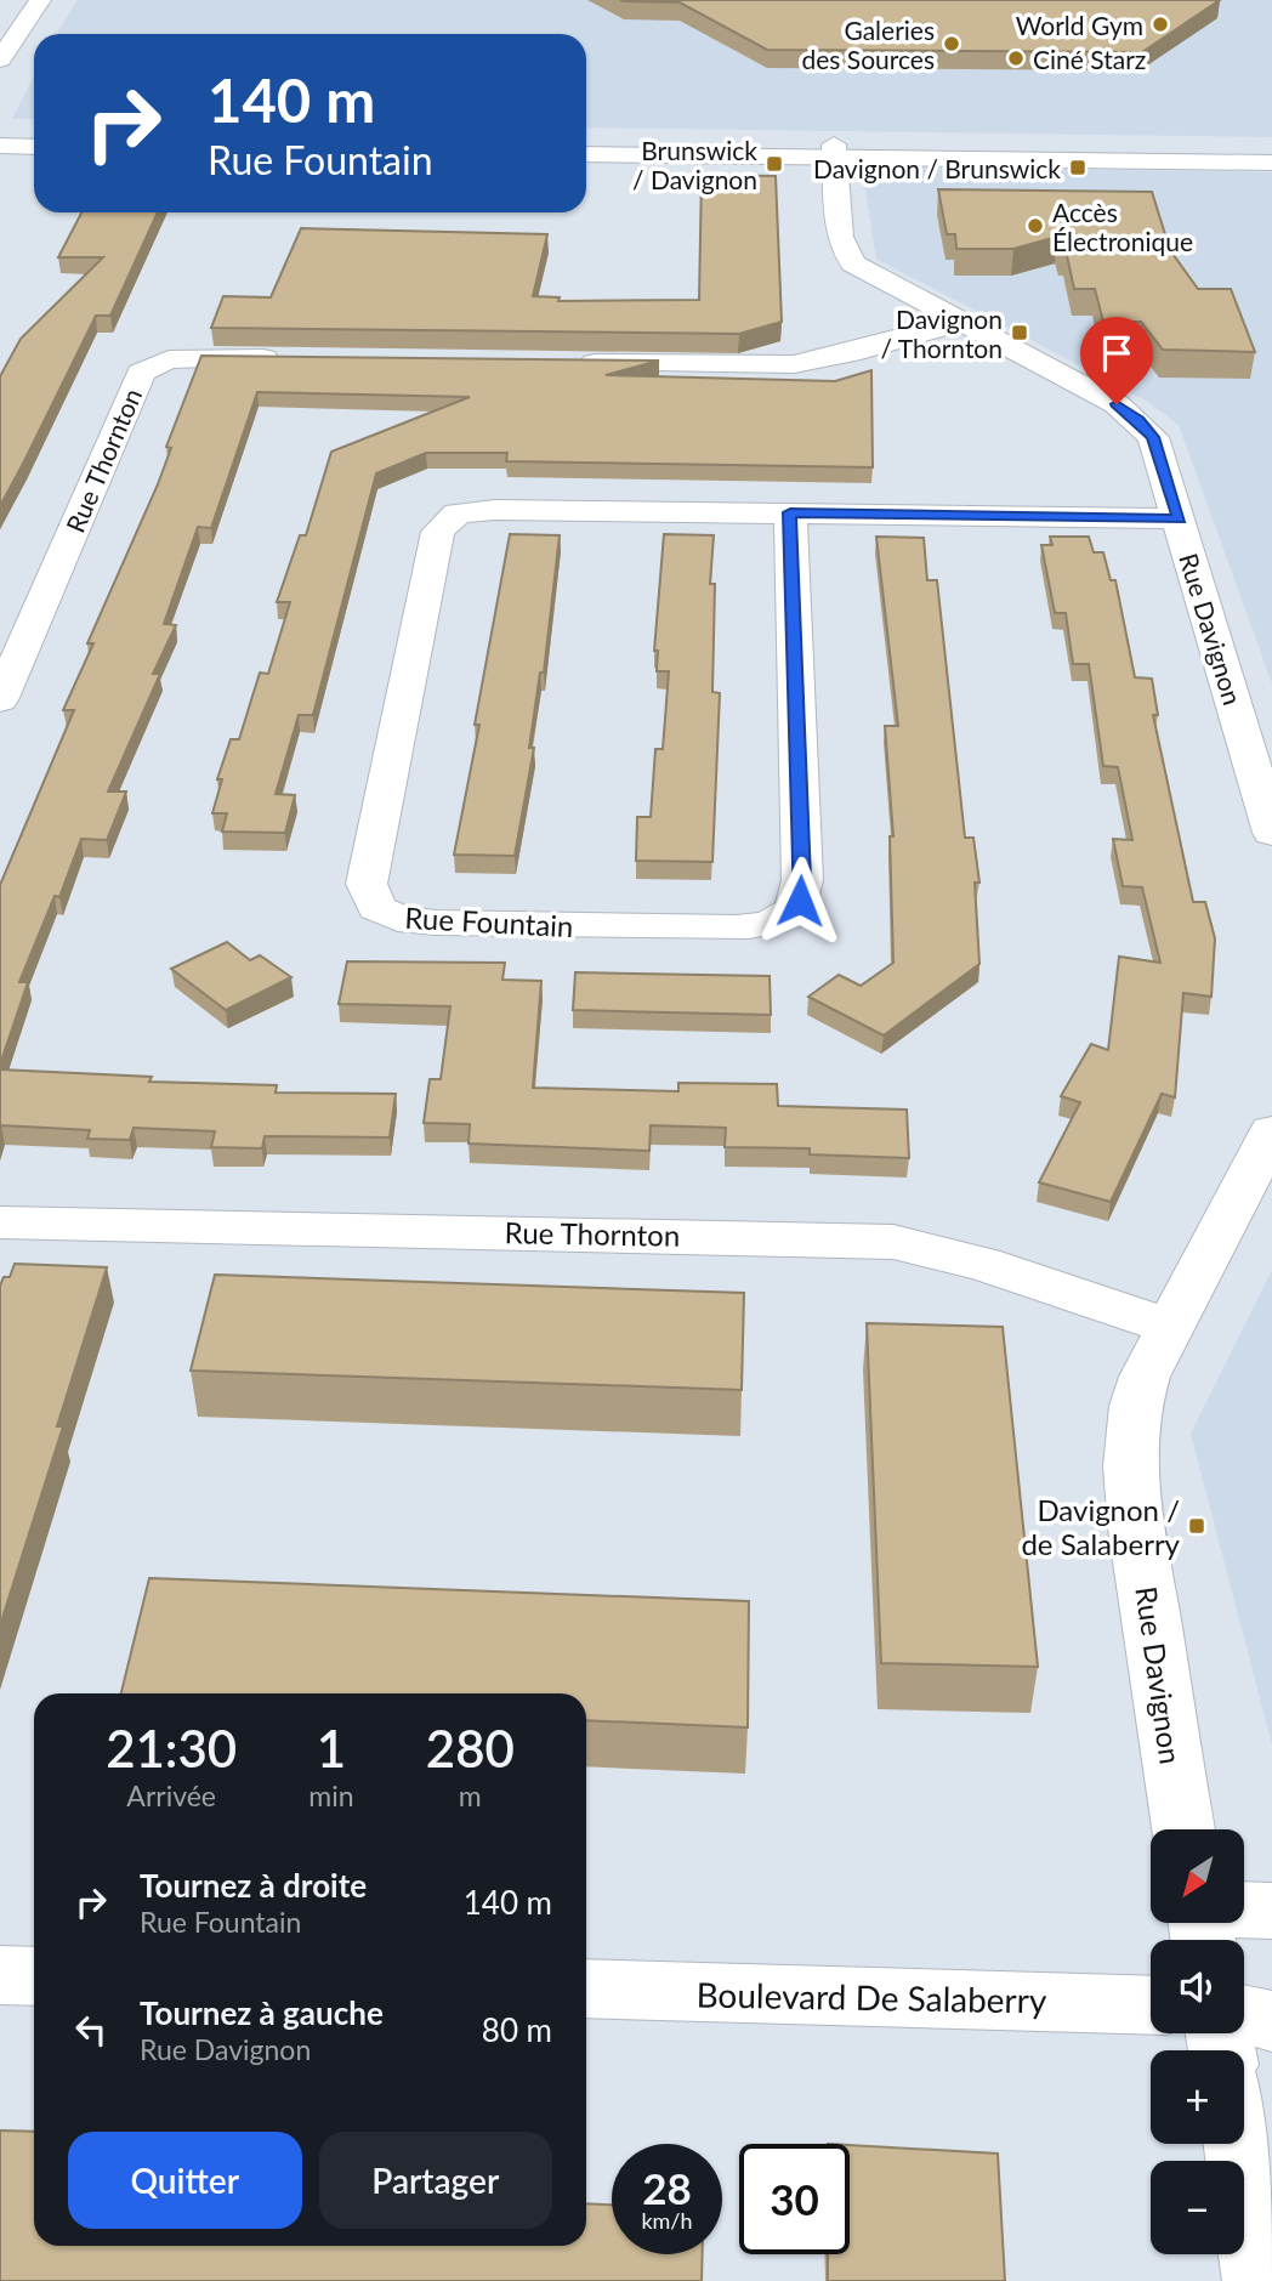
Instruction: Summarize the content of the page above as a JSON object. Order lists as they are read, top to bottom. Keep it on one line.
{"streets":{"street":["Rue Thornton","Rue Davignon","Rue Fountain","Boulevard De Salaberry"]},"crossings":[["Rue Thornton","Rue Davignon"],["Rue Davignon","Rue Fountain"]],"places":{"other":["World Gym","Galeries des Sources","Ciné Starz","Accès Électronique"],"transit":["Brunswick / Davignon","Davignon / Brunswick","Davignon / Thornton","Davignon / de Salaberry"]},"north":"bottom left","page":{"turn":["140 m","Rue Fountain"],"eta":["21:30","Arrivée","1","min","280","m"],"map_buttons":["+","−"],"list":[{"name":"Tournez à droite","note":"Rue Fountain","value":"140 m"},{"name":"Tournez à gauche","note":"Rue Davignon","value":"80 m"}],"buttons":["Quitter","Partager"],"speed":"28 km/h","limit":"30"}}
